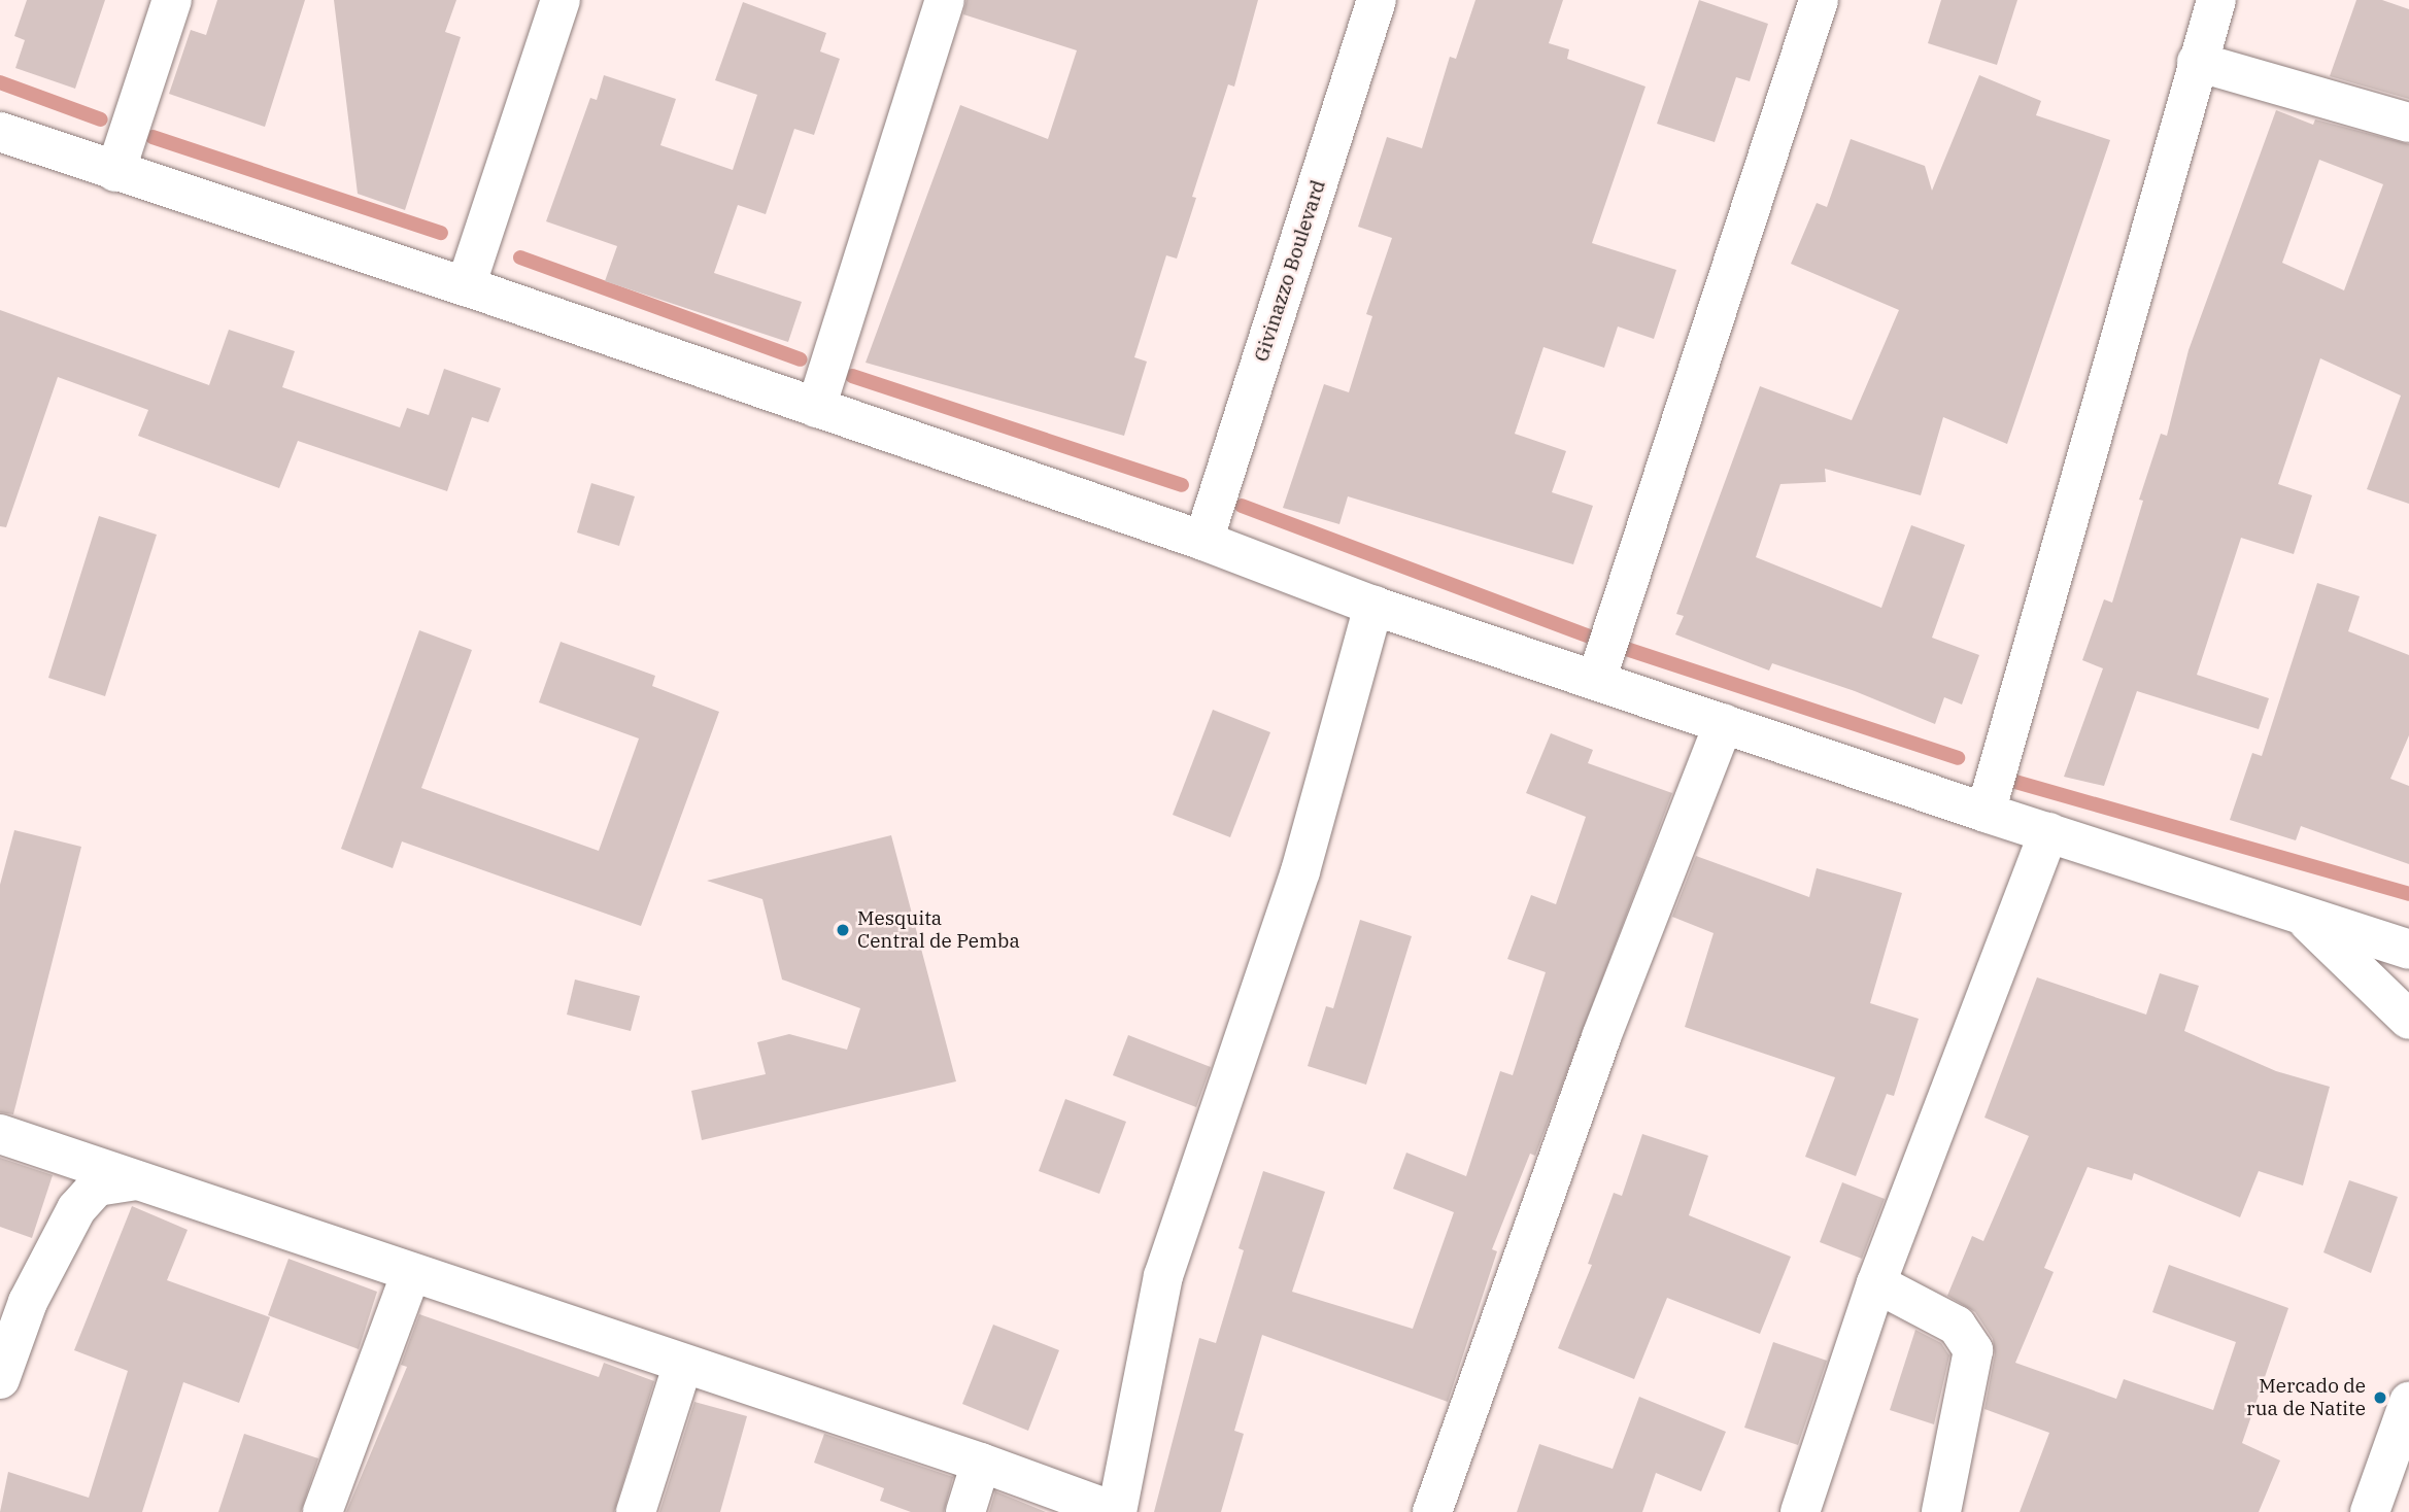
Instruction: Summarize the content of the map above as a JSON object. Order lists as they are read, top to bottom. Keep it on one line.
{"streets":{"street":["Givinazzo Boulevard"]},"places":["Mesquita Central de Pemba","Mercado de rua de Natite"]}
